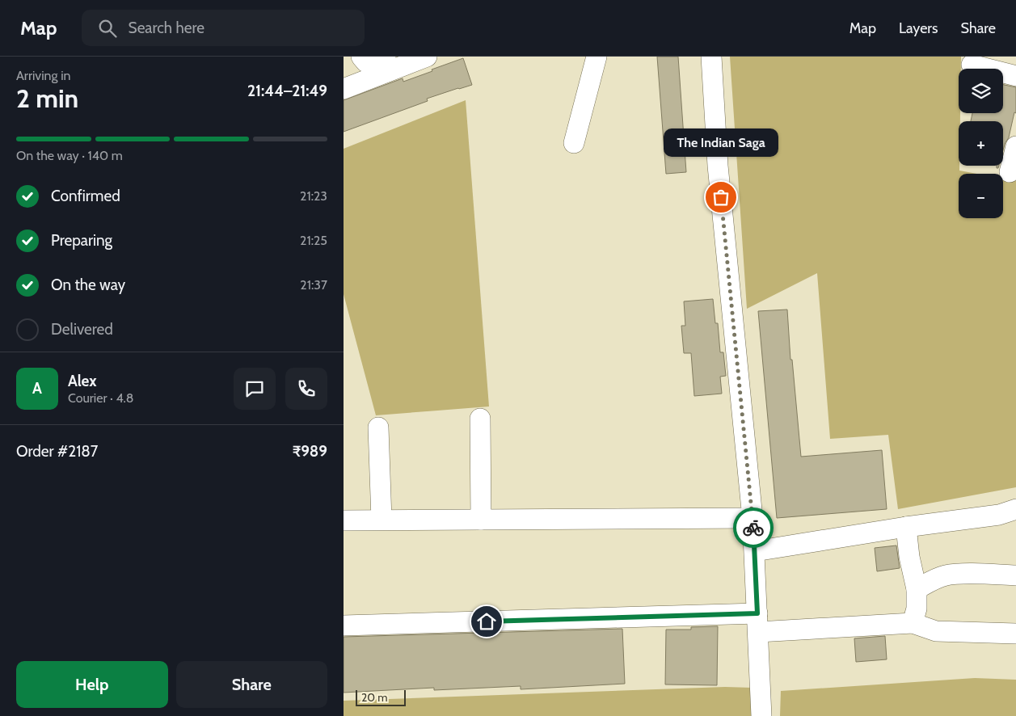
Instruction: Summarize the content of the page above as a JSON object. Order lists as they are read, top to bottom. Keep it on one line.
{"places":["The Indian Saga"],"scale_bar":"20 m","page":{"header":"Map","search":"Search here","nav":["Map","Layers","Share"],"heading":["2 min","Arriving in","21:44–21:49"],"panel":["Alex","Courier · 4.8","Order #2187","₹989"],"map_buttons":["+","−"],"bar":"On the way · 140 m","bubble":"The Indian Saga","list":[["Confirmed","21:23"],["Preparing","21:25"],["On the way","21:37"],"Delivered"],"round":"A","buttons":["Help","Share"],"scale":"20 m"}}
